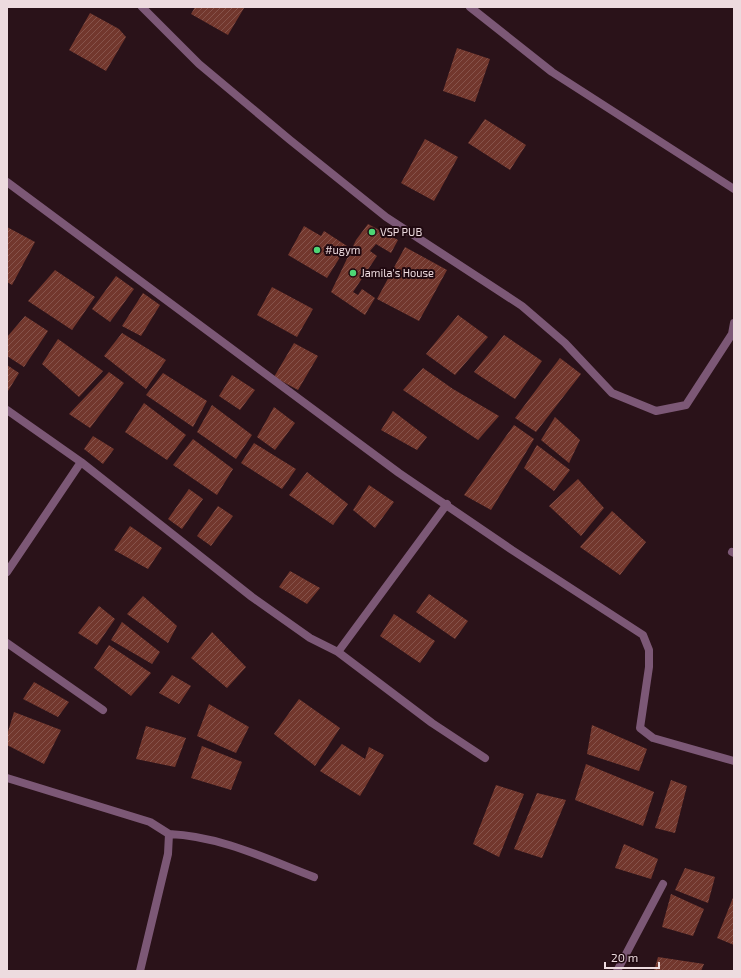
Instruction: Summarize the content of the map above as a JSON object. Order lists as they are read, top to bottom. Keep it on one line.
{"places":["VSP PUB","#ugym","Jamila's House"],"scale_bar":"20 m"}
